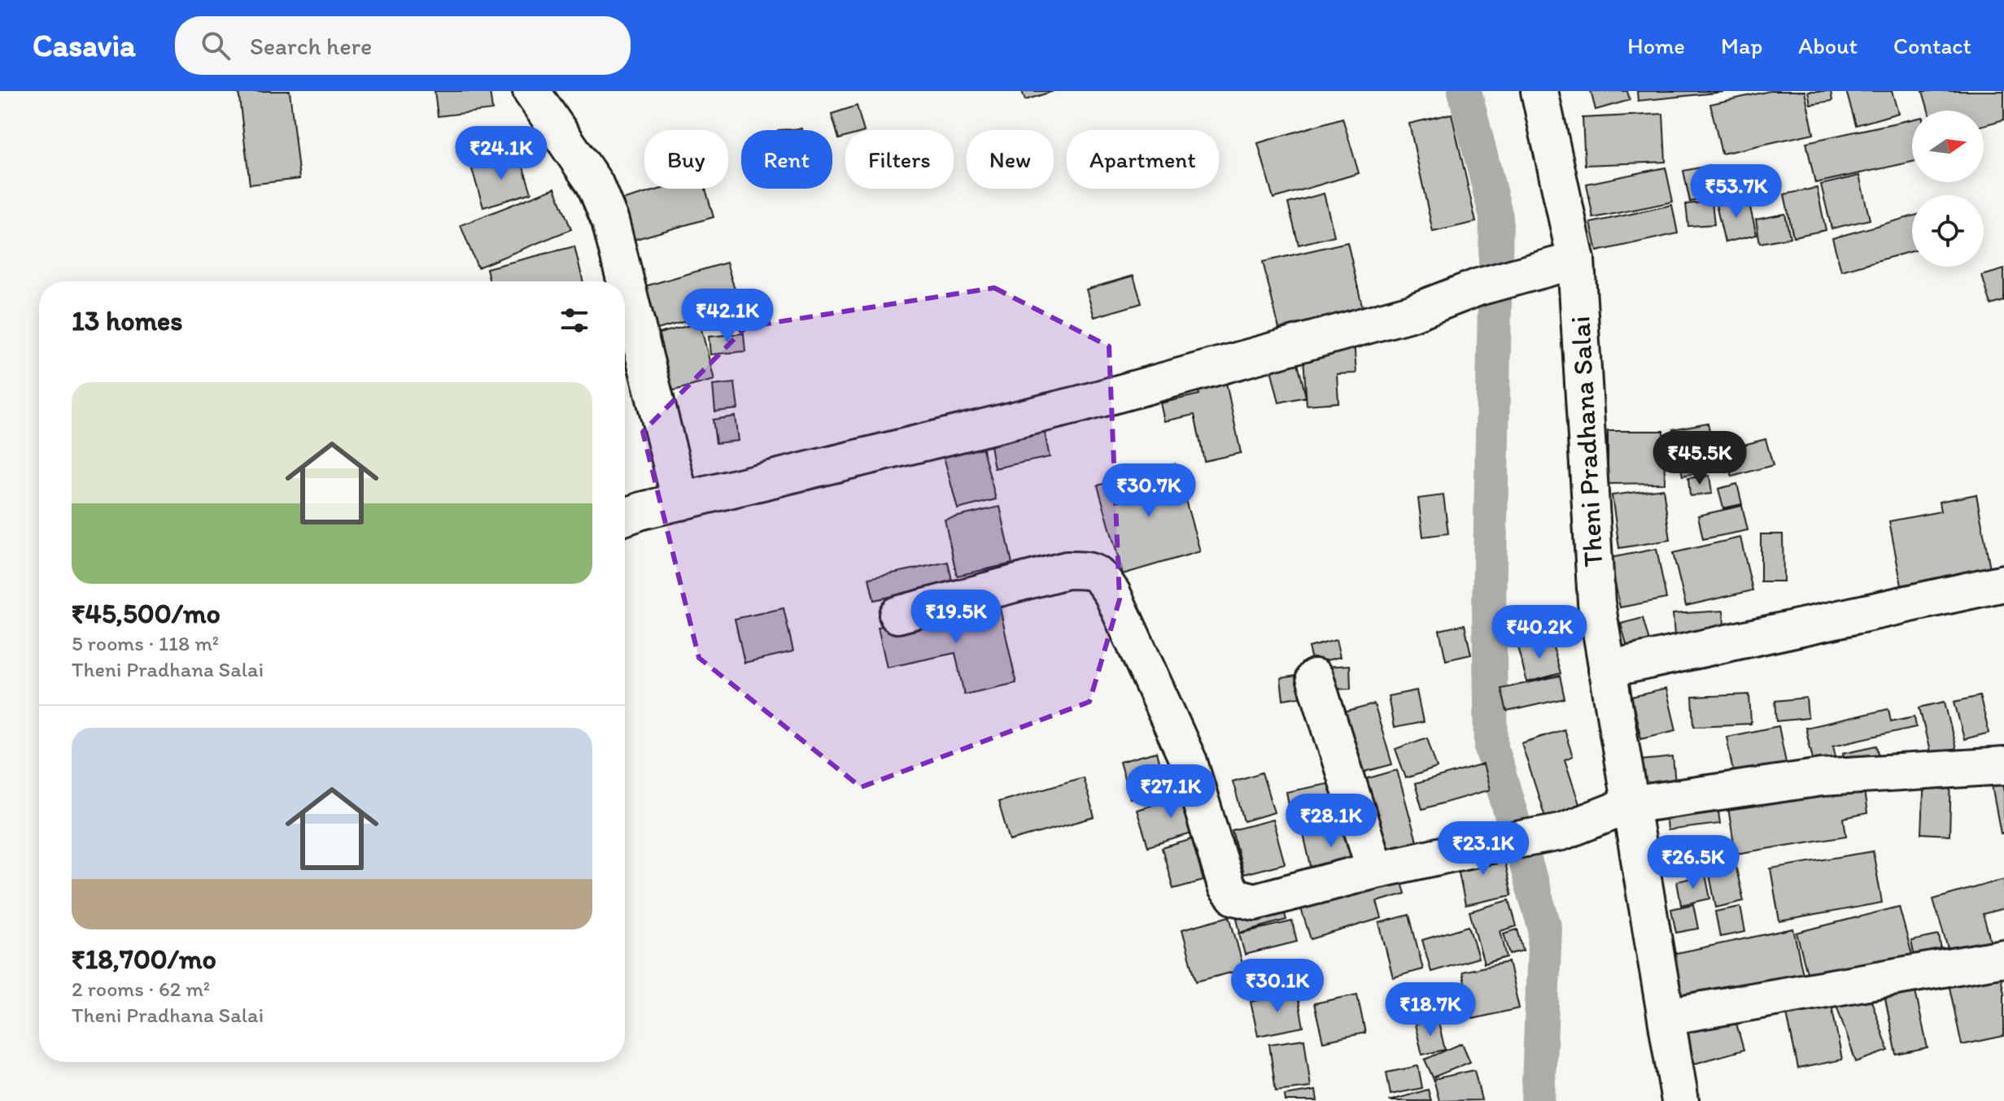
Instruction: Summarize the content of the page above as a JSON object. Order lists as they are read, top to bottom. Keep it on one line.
{"streets":{"street":["Theni Pradhana Salai"]},"north":"right","page":{"header":"Casavia","search":"Search here","nav":["Home","Map","About","Contact"],"price":["₹24.1K","₹53.7K","₹42.1K","₹45.5K","₹30.7K","₹19.5K","₹40.2K","₹27.1K","₹28.1K","₹23.1K","₹26.5K","₹30.1K","₹18.7K"],"chip":["Buy","Rent","Filters","New","Apartment"],"heading":"13 homes","list":[{"name":"₹45,500/mo","note":"5 rooms · 118 m² · Theni Pradhana Salai"},{"name":"₹18,700/mo","note":"2 rooms · 62 m² · Theni Pradhana Salai"}]}}
